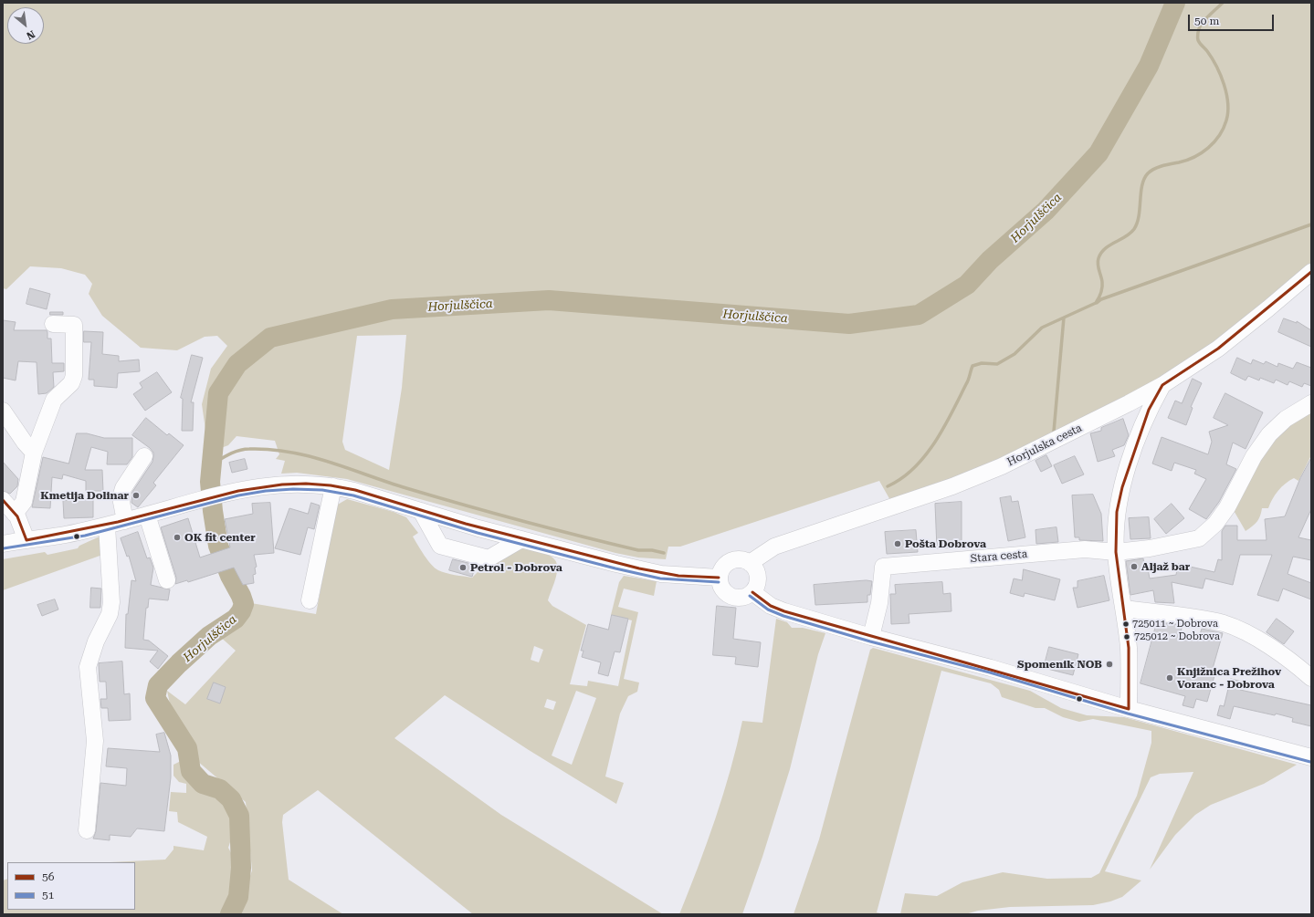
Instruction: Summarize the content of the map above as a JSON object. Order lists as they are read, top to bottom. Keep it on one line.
{"streets":{"street":["Horjulska cesta","Stara cesta"]},"water":["Horjulščica"],"places":["Kmetija Dolinar","OK fit center","Pošta Dobrova","Aljaž bar","Petrol - Dobrova","725011 ~ Dobrova","725012 ~ Dobrova","Spomenik NOB","Knjižnica Prežihov Voranc - Dobrova"],"lines":["transit line 56","transit line 51"],"legend":["56","51"],"scale_bar":"50 m","north":"bottom right"}
